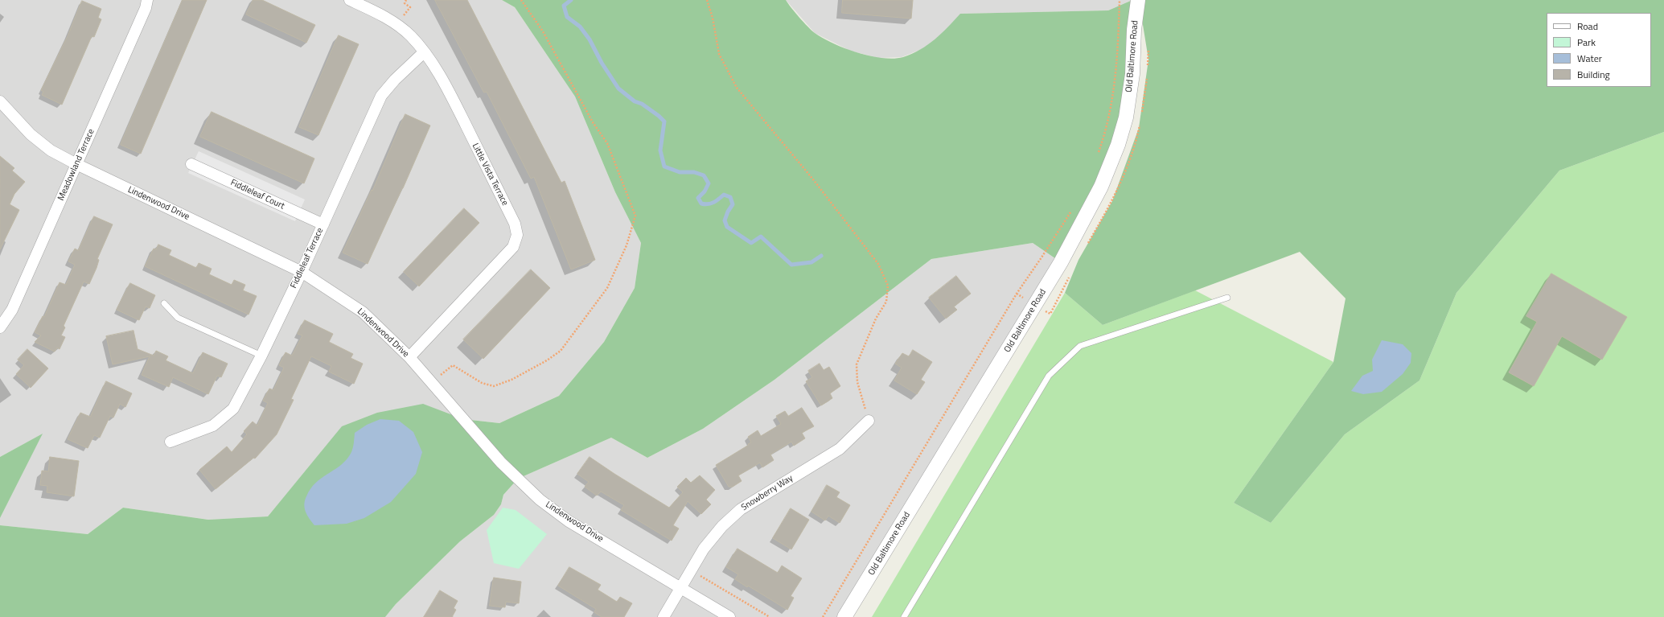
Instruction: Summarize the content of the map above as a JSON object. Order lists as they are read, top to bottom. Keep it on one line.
{"streets":{"street":["Old Baltimore Road","Meadowland Terrace","Little Vista Terrace","Fiddleleaf Court","Lindenwood Drive","Fiddleleaf Terrace","Snowberry Way"]},"crossings":[["Meadowland Terrace","Lindenwood Drive"],["Little Vista Terrace","Lindenwood Drive"],["Little Vista Terrace","Fiddleleaf Terrace"],["Fiddleleaf Court","Fiddleleaf Terrace"],["Lindenwood Drive","Fiddleleaf Terrace"],["Lindenwood Drive","Snowberry Way"]],"legend":["Road","Park","Water","Building"]}
